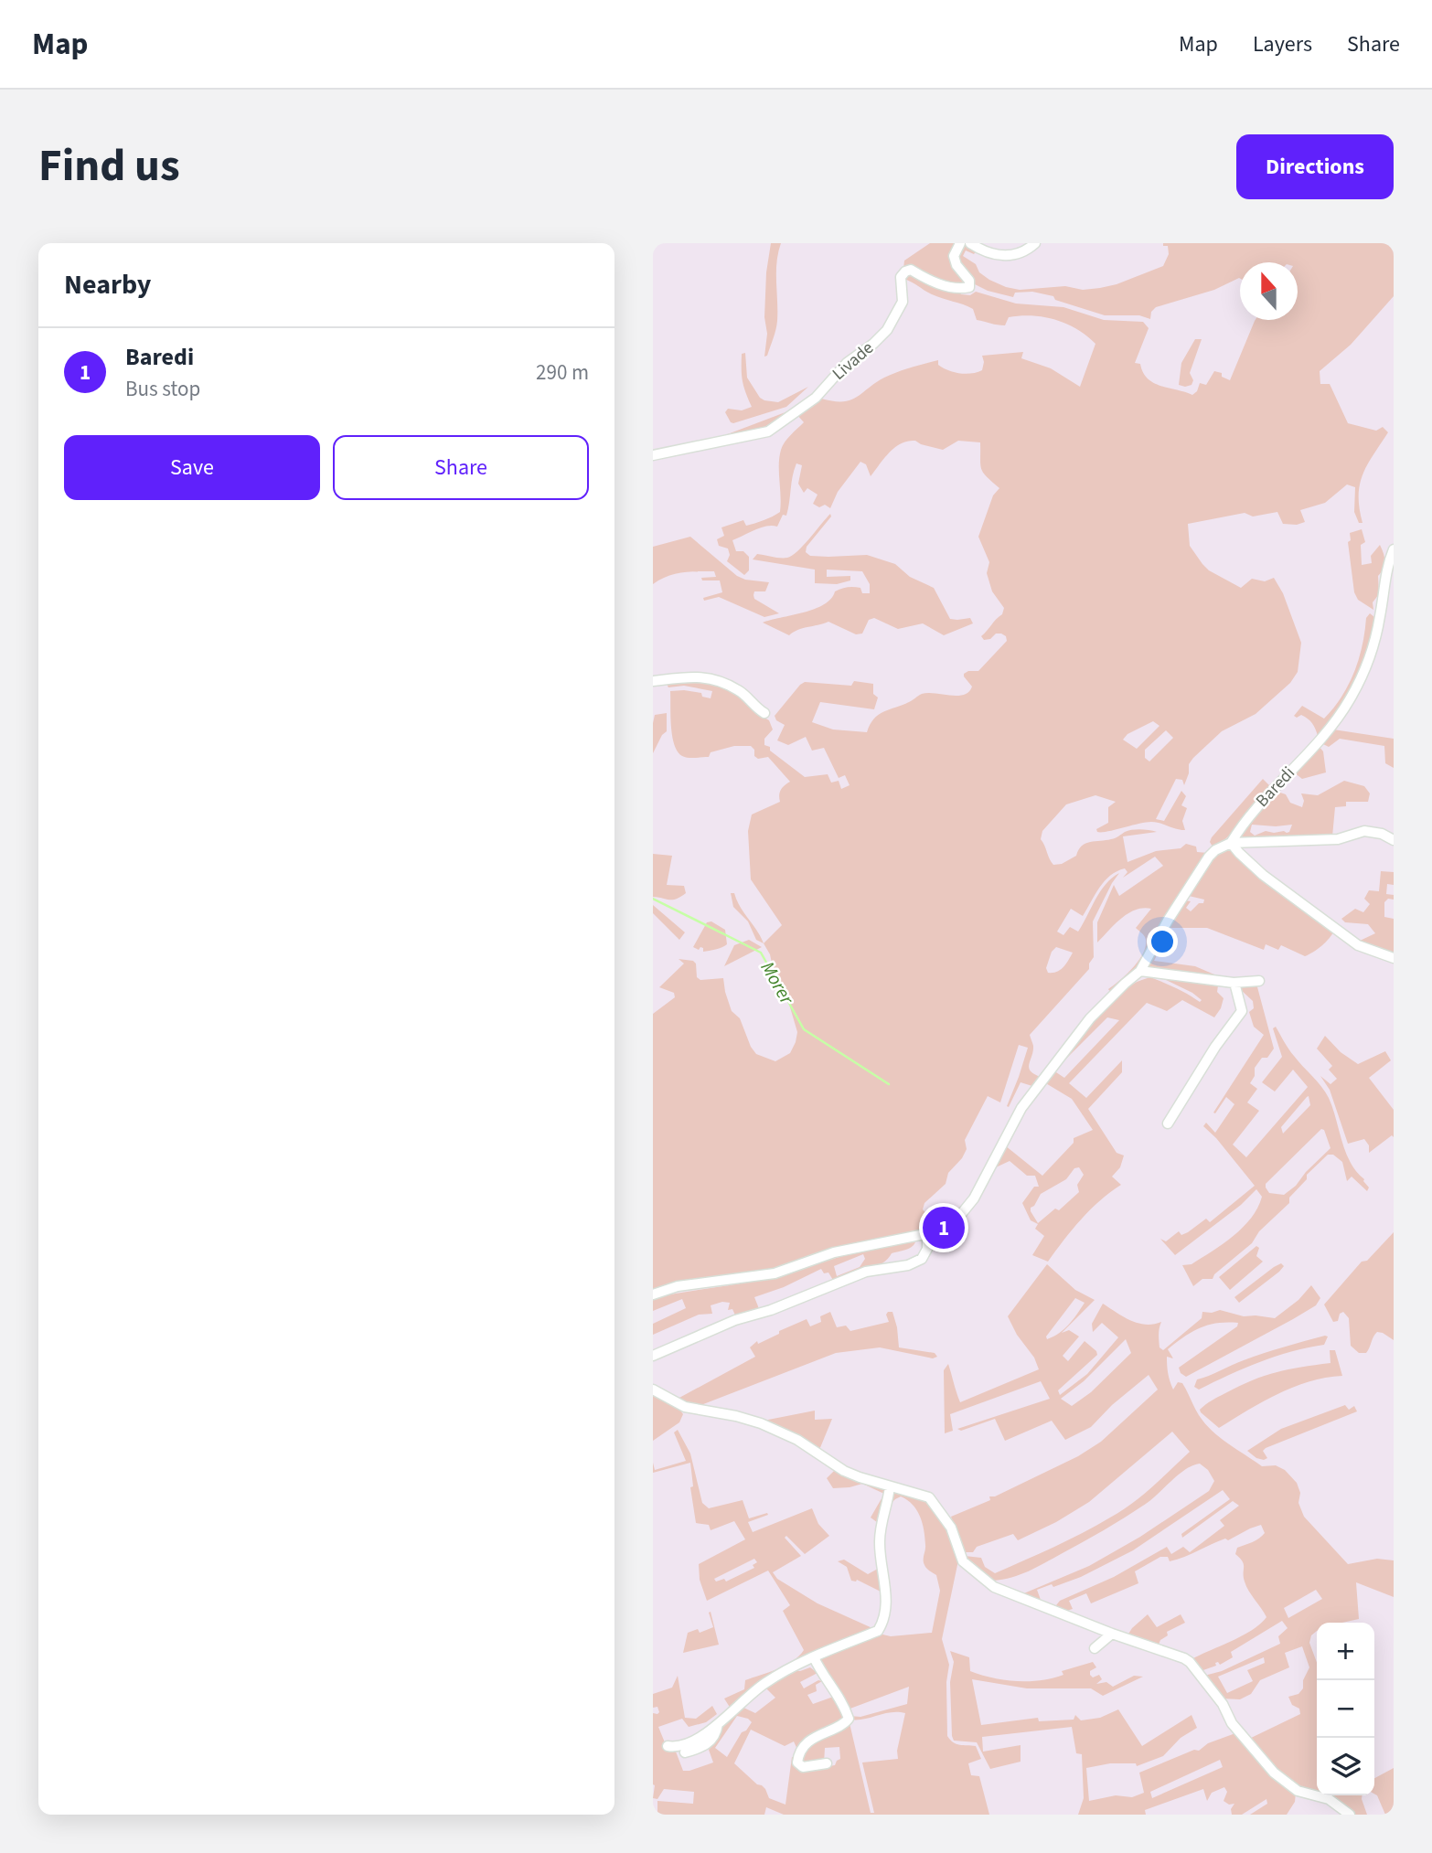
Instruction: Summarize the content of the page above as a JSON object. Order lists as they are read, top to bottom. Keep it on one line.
{"streets":{"street":["Livade","Baredi"]},"water":["Morer"],"north":"top","page":{"header":"Map","nav":["Map","Layers","Share"],"title":"Find us","buttons":["Directions",["Save","Share"]],"heading":"Nearby","list":[{"mark":"1","name":"Baredi","note":"Bus stop","value":"290 m"}],"pins":"1","map_buttons":["+","−"]}}
